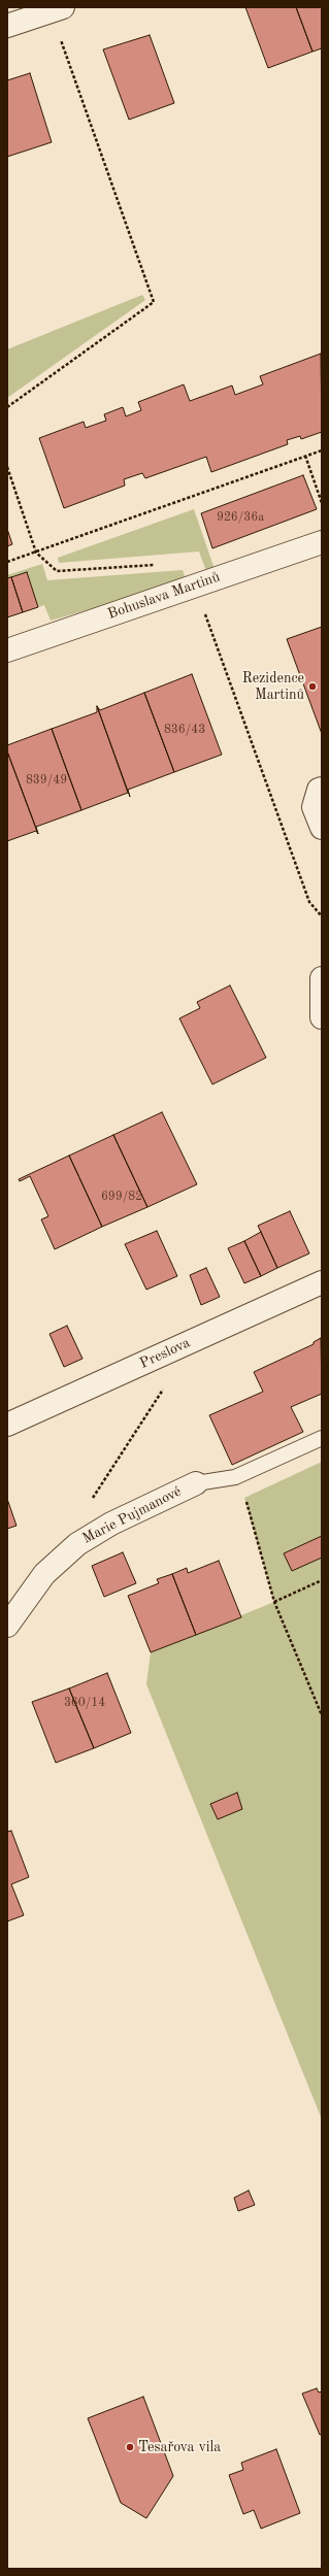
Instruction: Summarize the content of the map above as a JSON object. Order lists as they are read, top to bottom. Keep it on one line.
{"streets":{"street":["Bohuslava Martinů","Preslova","Marie Pujmanové"]},"places":["Rezidence Martinů","Tesařova vila"],"house_numbers":["926/36a","836/43","839/49","699/82","360/14"]}
